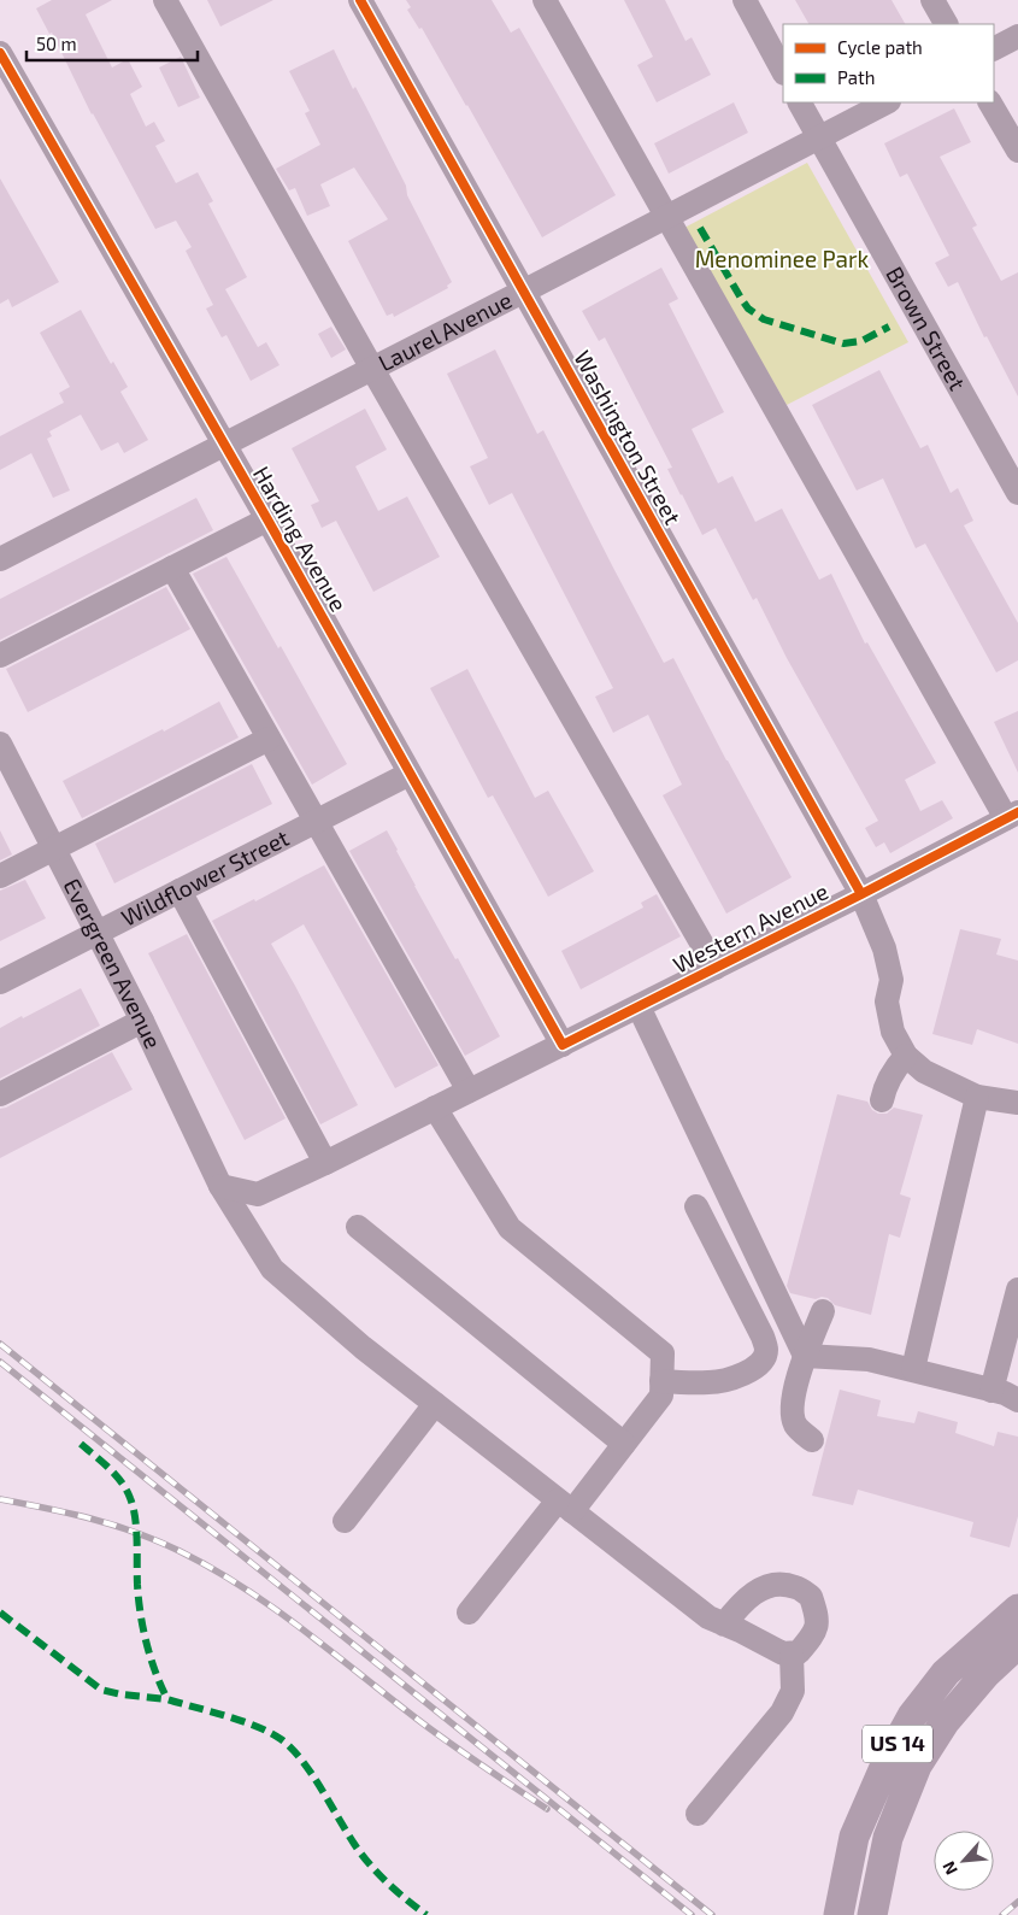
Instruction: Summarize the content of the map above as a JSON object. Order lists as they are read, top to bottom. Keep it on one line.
{"streets":{"main road":["US 14"],"street":["Brown Street","Laurel Avenue","Washington Street","Harding Avenue","Wildflower Street","Western Avenue","Evergreen Avenue"]},"crossings":[["Brown Street","Laurel Avenue"],["Laurel Avenue","Washington Street"],["Laurel Avenue","Harding Avenue"],["Washington Street","Western Avenue"],["Harding Avenue","Wildflower Street"],["Harding Avenue","Western Avenue"],["Wildflower Street","Evergreen Avenue"],["Western Avenue","Evergreen Avenue"]],"parks":["Menominee Park"],"legend":["Cycle path","Path"],"scale_bar":"50 m","north":"bottom left"}
